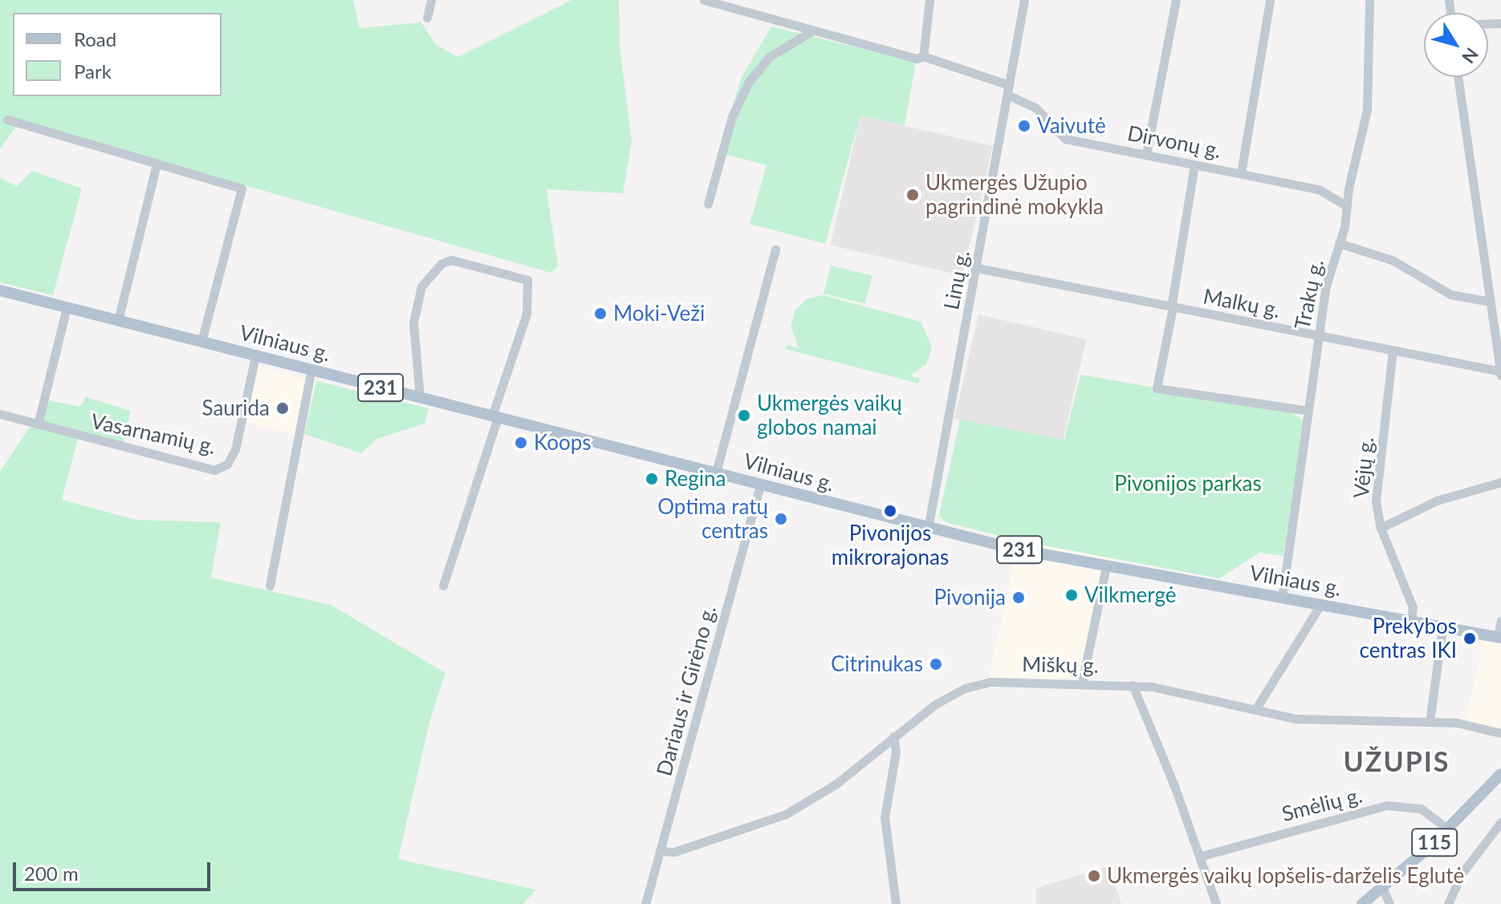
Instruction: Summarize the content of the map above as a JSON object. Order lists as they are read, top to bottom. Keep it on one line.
{"streets":{"main road":["Vilniaus g.","231","115"],"street":["Dirvonų g.","Linų g.","Trakų g.","Malkų g.","Vasarnamių g.","Vėjų g.","Miškų g.","Dariaus ir Girėno g.","Smėlių g."]},"crossings":[["Dirvonų g.","Linų g."],["Dirvonų g.","Trakų g."],["Linų g.","Malkų g."],["Linų g.","Vilniaus g."],["Trakų g.","Malkų g."],["Trakų g.","Vilniaus g."],["Malkų g.","Vėjų g."],["Vilniaus g.","Vasarnamių g."],["Vilniaus g.","Vėjų g."],["Vilniaus g.","Dariaus ir Girėno g."],["Miškų g.","Dariaus ir Girėno g."],["Smėlių g.","115"]],"districts":["UŽUPIS"],"parks":["Pivonijos parkas"],"places":["Vaivutė","Ukmergės Užupio pagrindinė mokykla","Moki-Veži","Saurida","Ukmergės vaikų globos namai","Koops","Regina","Pivonijos mikrorajonas","Optima ratų centras","Vilkmergė","Pivonija","Prekybos centras IKI","Citrinukas","Ukmergės vaikų lopšelis-darželis Eglutė"],"legend":["Road","Park"],"scale_bar":"200 m","north":"bottom right"}
